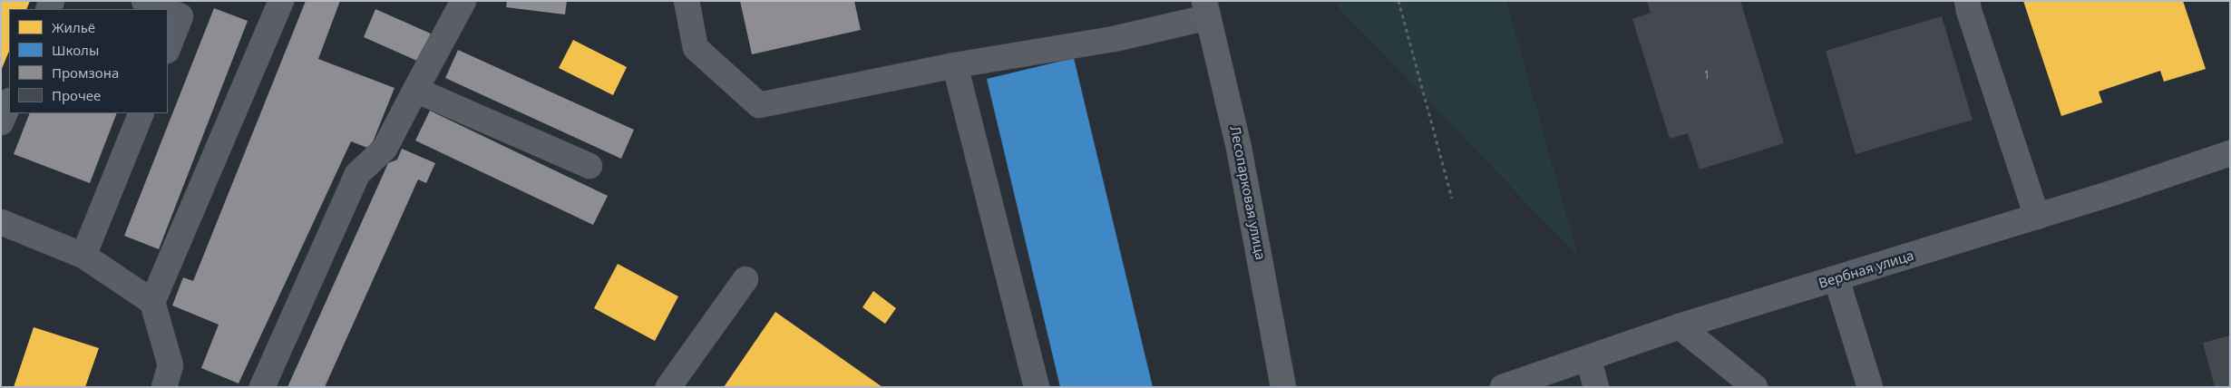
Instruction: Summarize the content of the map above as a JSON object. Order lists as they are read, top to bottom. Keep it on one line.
{"streets":{"main road":["Лесопарковая улица"],"street":["Вербная улица"]},"house_numbers":["1"],"legend":["Жильё","Школы","Промзона","Прочее"]}
